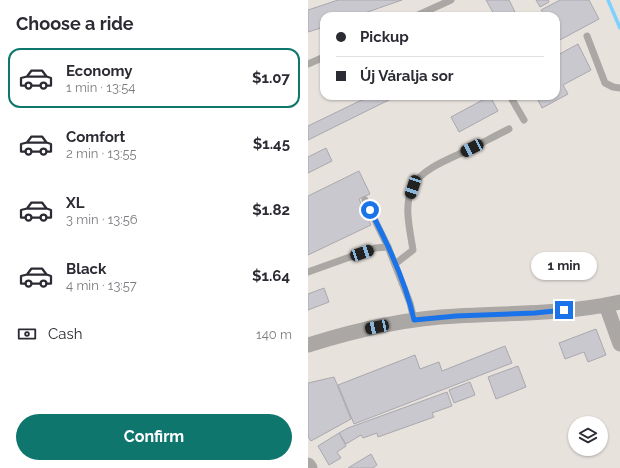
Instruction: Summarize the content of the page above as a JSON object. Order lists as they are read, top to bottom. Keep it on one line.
{"page":{"heading":"Choose a ride","banner":["Pickup","Új Váralja sor"],"list":[{"name":"Economy","note":"1 min · 13:54","value":"$1.07"},{"name":"Comfort","note":"2 min · 13:55","value":"$1.45"},{"name":"XL","note":"3 min · 13:56","value":"$1.82"},{"name":"Black","note":"4 min · 13:57","value":"$1.64"}],"bubble":"1 min","pay":["Cash","140 m"],"buttons":"Confirm"}}
